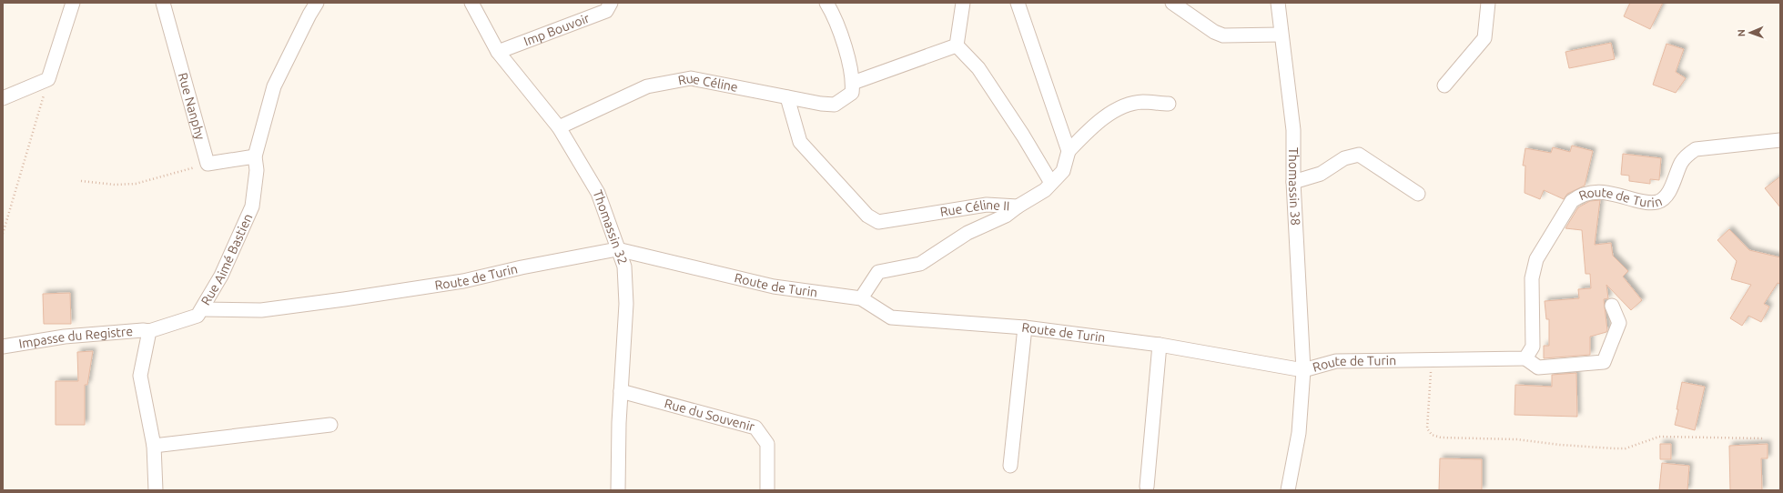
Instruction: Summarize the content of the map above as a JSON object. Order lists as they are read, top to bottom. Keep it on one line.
{"streets":{"street":["Imp Bouvoir","Rue Céline","Rue Nanphy","Thomassin 38","Route de Turin","Rue Céline II","Thomassin 32","Rue Aimé Bastien","Impasse du Registre","Rue du Souvenir"]},"crossings":[["Imp Bouvoir","Thomassin 32"],["Rue Céline","Rue Céline II"],["Rue Céline","Thomassin 32"],["Thomassin 38","Route de Turin"],["Route de Turin","Thomassin 32"],["Route de Turin","Rue Aimé Bastien"],["Thomassin 32","Rue du Souvenir"],["Rue Aimé Bastien","Impasse du Registre"]],"north":"left"}
